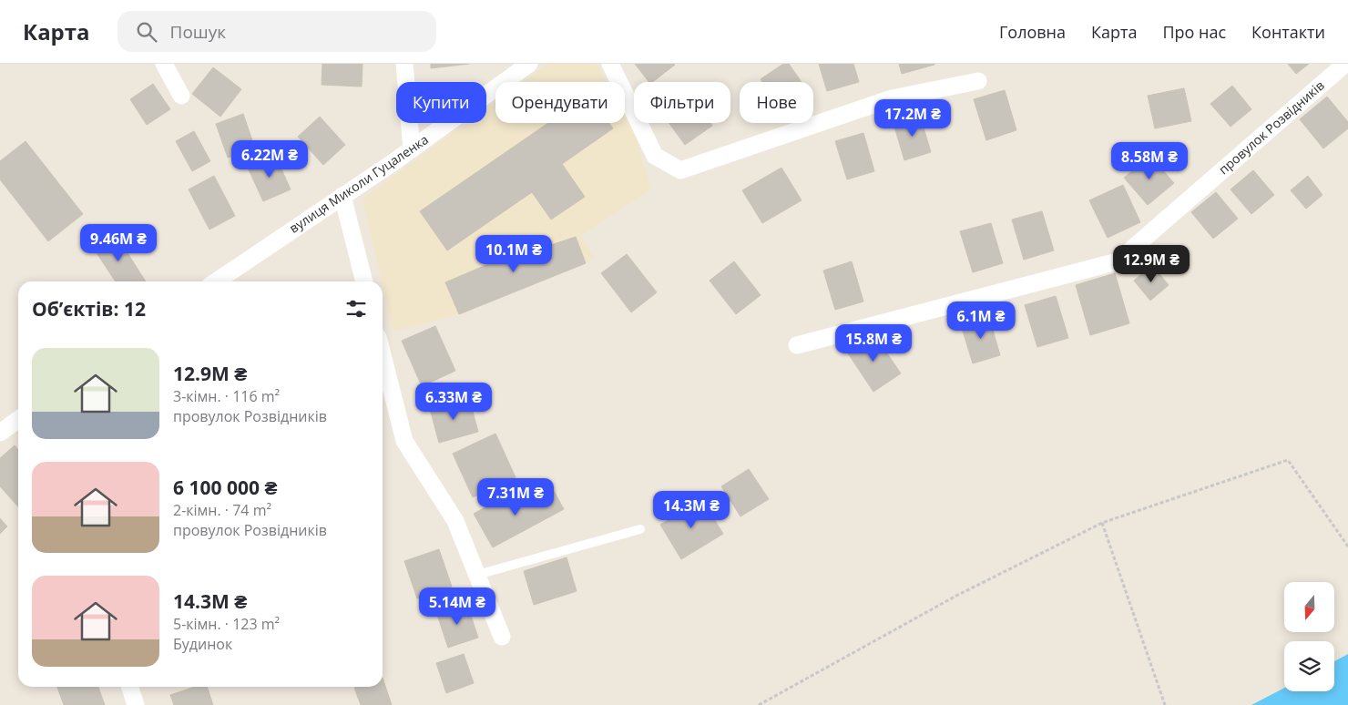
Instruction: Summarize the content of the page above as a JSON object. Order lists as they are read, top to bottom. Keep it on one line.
{"streets":{"street":["провулок Розвідників","вулиця Миколи Гуцаленка"]},"north":"bottom","page":{"header":"Карта","search":"Пошук","nav":["Головна","Карта","Про нас","Контакти"],"chip":["Купити","Орендувати","Фільтри","Нове"],"price":["17.2M ₴","6.22M ₴","8.58M ₴","9.46M ₴","10.1M ₴","12.9M ₴","6.1M ₴","15.8M ₴","6.33M ₴","7.31M ₴","14.3M ₴","5.14M ₴"],"heading":"Об’єктів: 12","list":[{"name":"12.9M ₴","note":"3-кімн. · 116 m² · провулок Розвідників"},{"name":"6 100 000 ₴","note":"2-кімн. · 74 m² · провулок Розвідників"},{"name":"14.3M ₴","note":"5-кімн. · 123 m² · Будинок"}]}}
